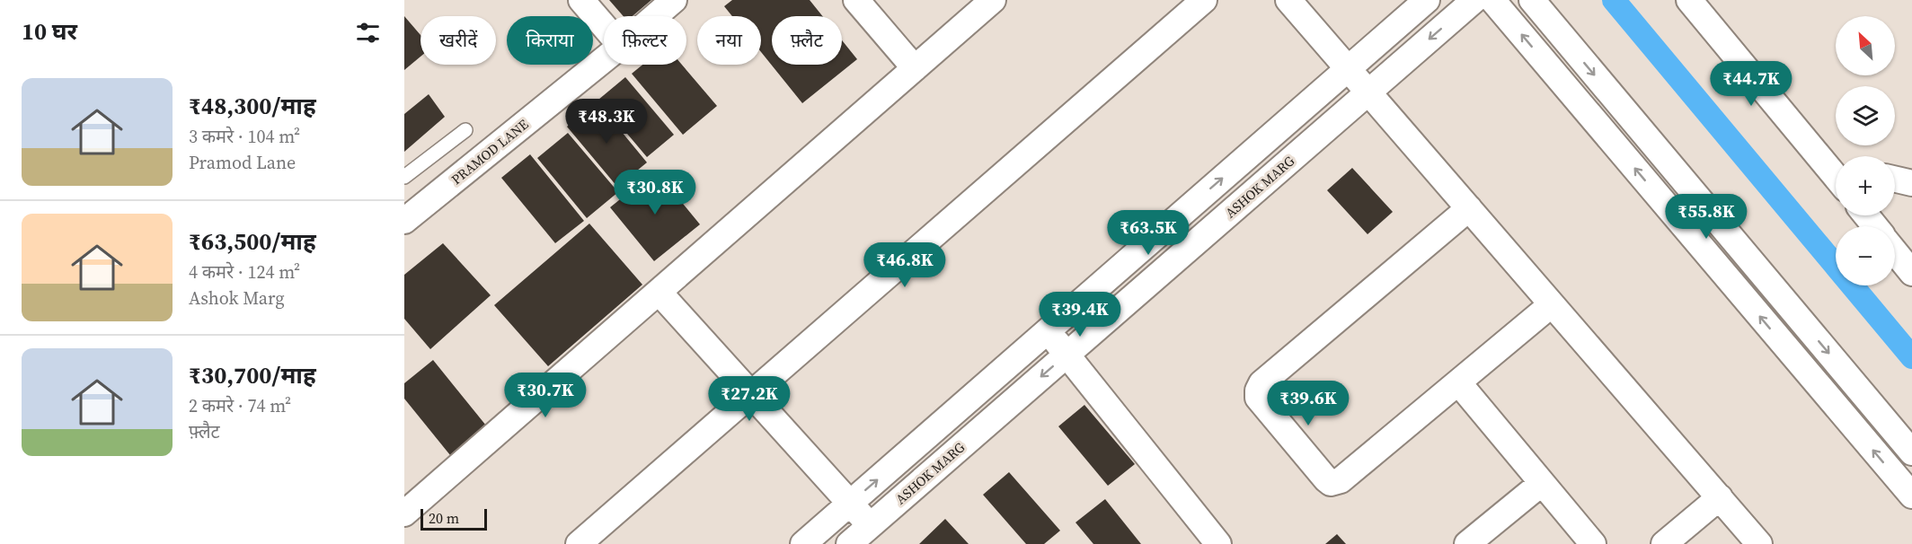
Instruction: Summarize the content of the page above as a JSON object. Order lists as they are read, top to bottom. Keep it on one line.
{"streets":{"street":["PRAMOD LANE","ASHOK MARG"]},"scale_bar":"20 m","north":"top left","page":{"heading":"10 घर","map_buttons":["+","−"],"chip":["खरीदें","किराया","फ़िल्टर","नया","फ़्लैट"],"price":["₹44.7K","₹48.3K","₹30.8K","₹55.8K","₹63.5K","₹46.8K","₹39.4K","₹30.7K","₹27.2K","₹39.6K"],"list":[{"name":"₹48,300/माह","note":"3 कमरे · 104 m² · Pramod Lane"},{"name":"₹63,500/माह","note":"4 कमरे · 124 m² · Ashok Marg"},{"name":"₹30,700/माह","note":"2 कमरे · 74 m² · फ़्लैट"}],"scale":"20 m"}}
